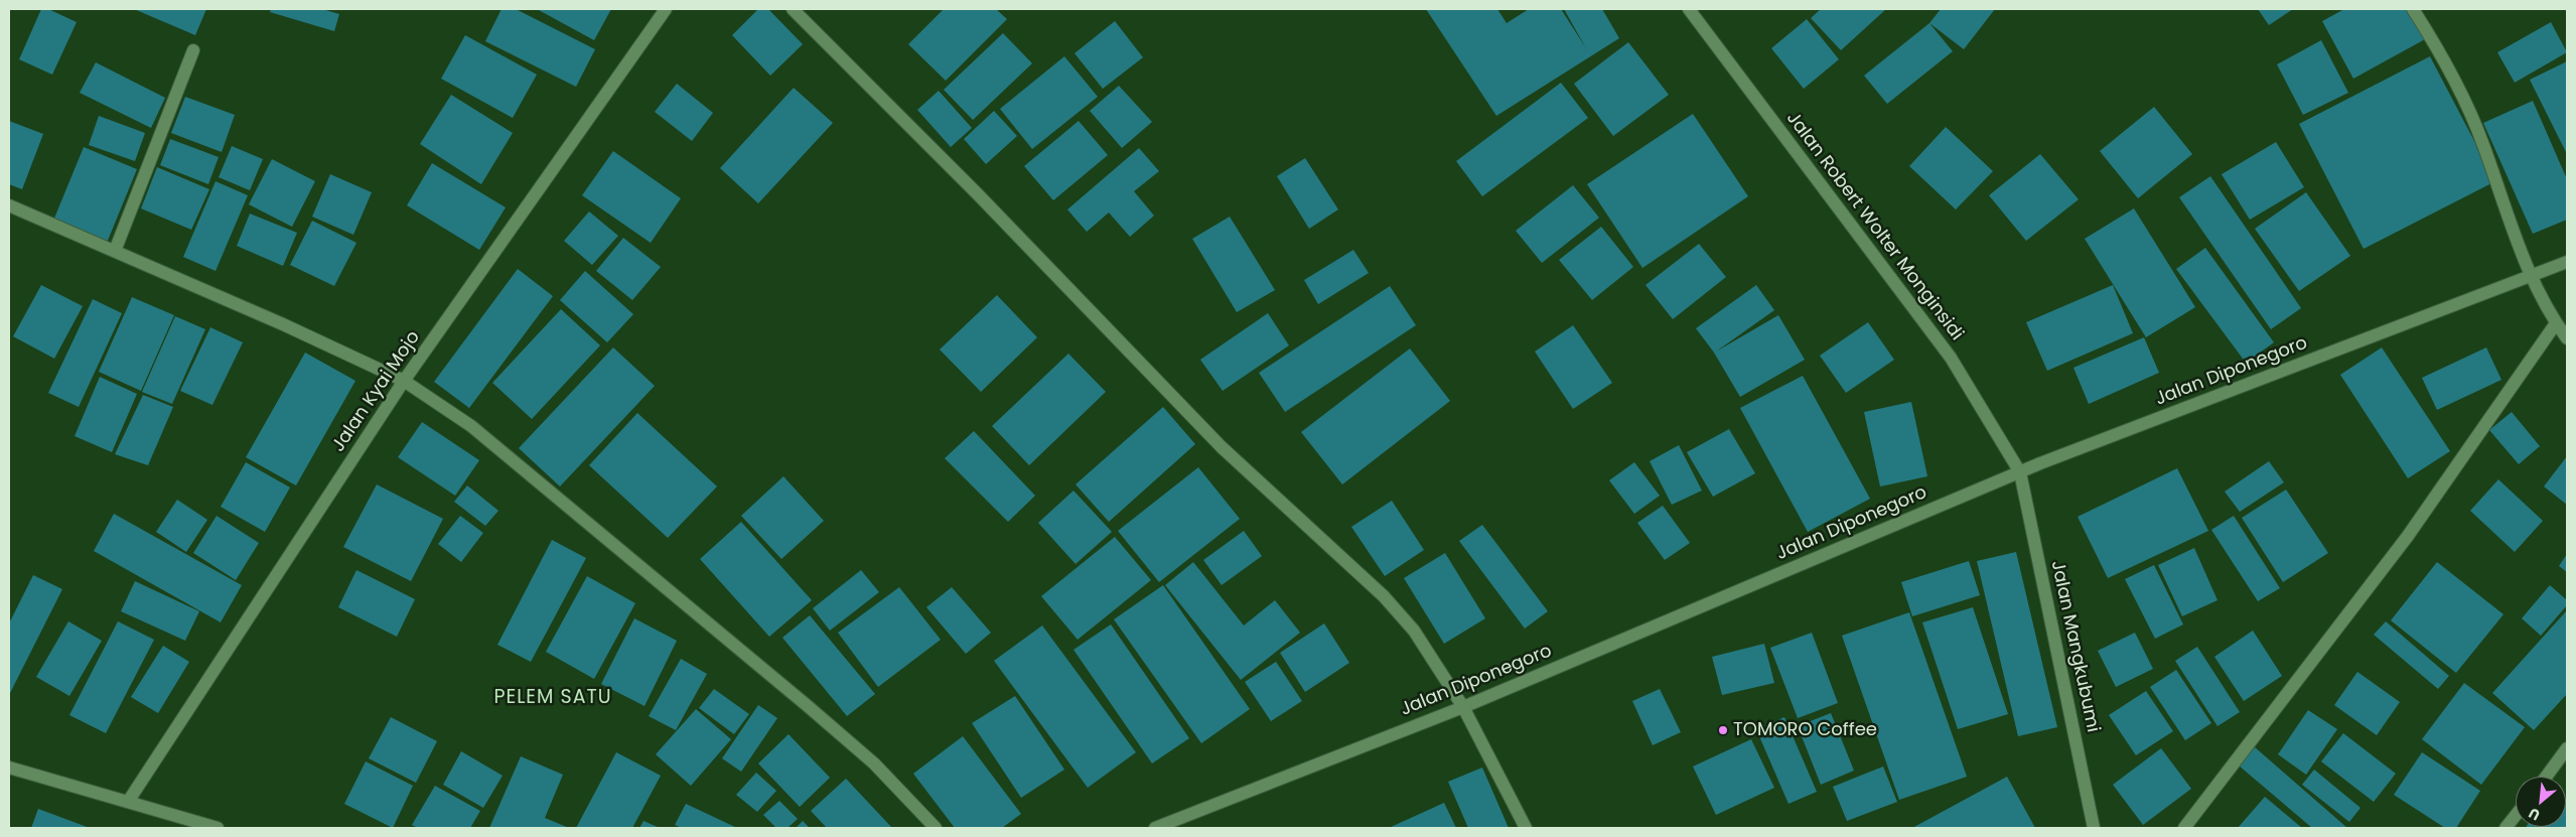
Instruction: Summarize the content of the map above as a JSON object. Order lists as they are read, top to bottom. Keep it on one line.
{"streets":{"street":["Jalan Robert Wolter Monginsidi","Jalan Diponegoro","Jalan Kyai Mojo","Jalan Mangkubumi"]},"crossings":[["Jalan Robert Wolter Monginsidi","Jalan Diponegoro"],["Jalan Robert Wolter Monginsidi","Jalan Mangkubumi"],["Jalan Diponegoro","Jalan Mangkubumi"]],"districts":["PELEM SATU"],"places":["TOMORO Coffee"],"north":"bottom left"}
